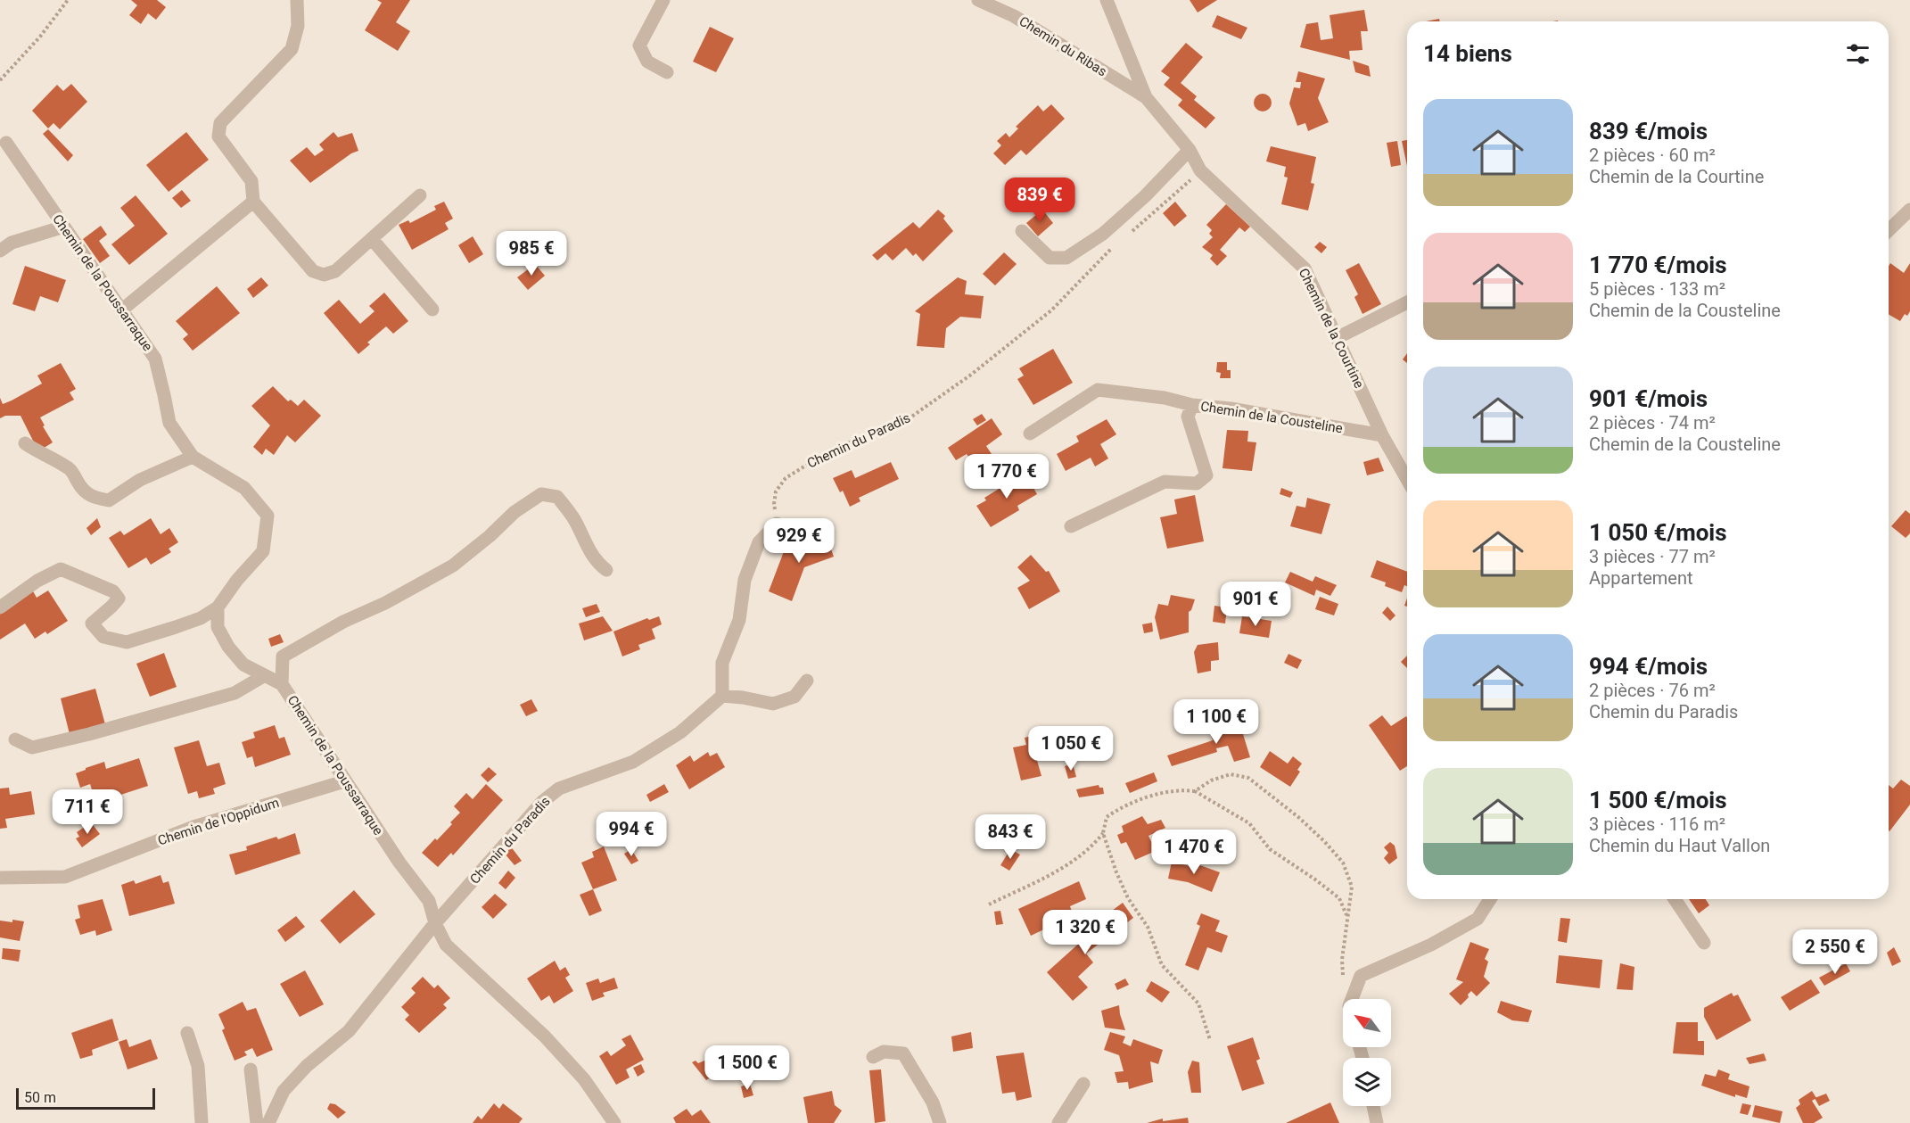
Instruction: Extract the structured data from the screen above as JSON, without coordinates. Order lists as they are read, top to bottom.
{
  "streets": {
    "street": [
      "Chemin du Ribas",
      "Chemin de la Poussarraque",
      "Chemin de la Courtine",
      "Chemin de la Cousteline",
      "Chemin du Paradis",
      "Chemin de l'Oppidum"
    ]
  },
  "crossings": [
    ["Chemin du Ribas", "Chemin de la Courtine"],
    ["Chemin de la Poussarraque", "Chemin du Paradis"],
    ["Chemin de la Poussarraque", "Chemin de l'Oppidum"],
    ["Chemin de la Courtine", "Chemin de la Cousteline"]
  ],
  "scale_bar": "50 m",
  "north": "top left",
  "page": {
    "heading": "14 biens",
    "list": [
      {
        "name": "839 €/mois",
        "note": "2 pièces · 60 m² · Chemin de la Courtine"
      },
      {
        "name": "1 770 €/mois",
        "note": "5 pièces · 133 m² · Chemin de la Cousteline"
      },
      {
        "name": "901 €/mois",
        "note": "2 pièces · 74 m² · Chemin de la Cousteline"
      },
      {
        "name": "1 050 €/mois",
        "note": "3 pièces · 77 m² · Appartement"
      },
      {
        "name": "994 €/mois",
        "note": "2 pièces · 76 m² · Chemin du Paradis"
      },
      {
        "name": "1 500 €/mois",
        "note": "3 pièces · 116 m² · Chemin du Haut Vallon"
      }
    ],
    "price": [
      "839 €",
      "985 €",
      "1 770 €",
      "929 €",
      "901 €",
      "1 100 €",
      "1 050 €",
      "711 €",
      "994 €",
      "843 €",
      "1 470 €",
      "1 320 €",
      "2 550 €",
      "1 500 €"
    ],
    "scale": "50 m"
  }
}
